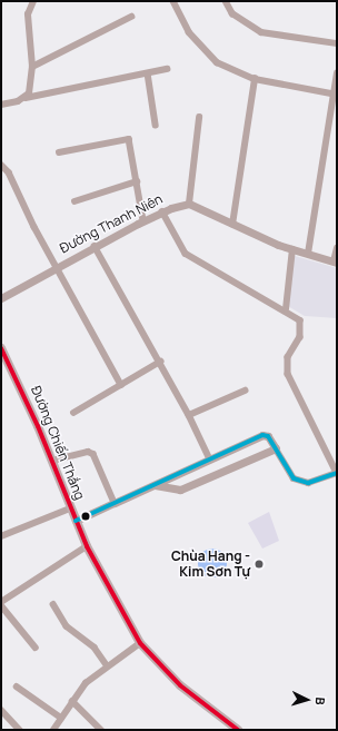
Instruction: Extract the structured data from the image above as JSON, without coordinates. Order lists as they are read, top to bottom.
{
  "streets": {
    "main road": ["Đường Chiến Thắng"],
    "street": ["Đường Thanh Niên"]
  },
  "places": ["Chùa Hang - Kim Sơn Tự"],
  "north": "right"
}
